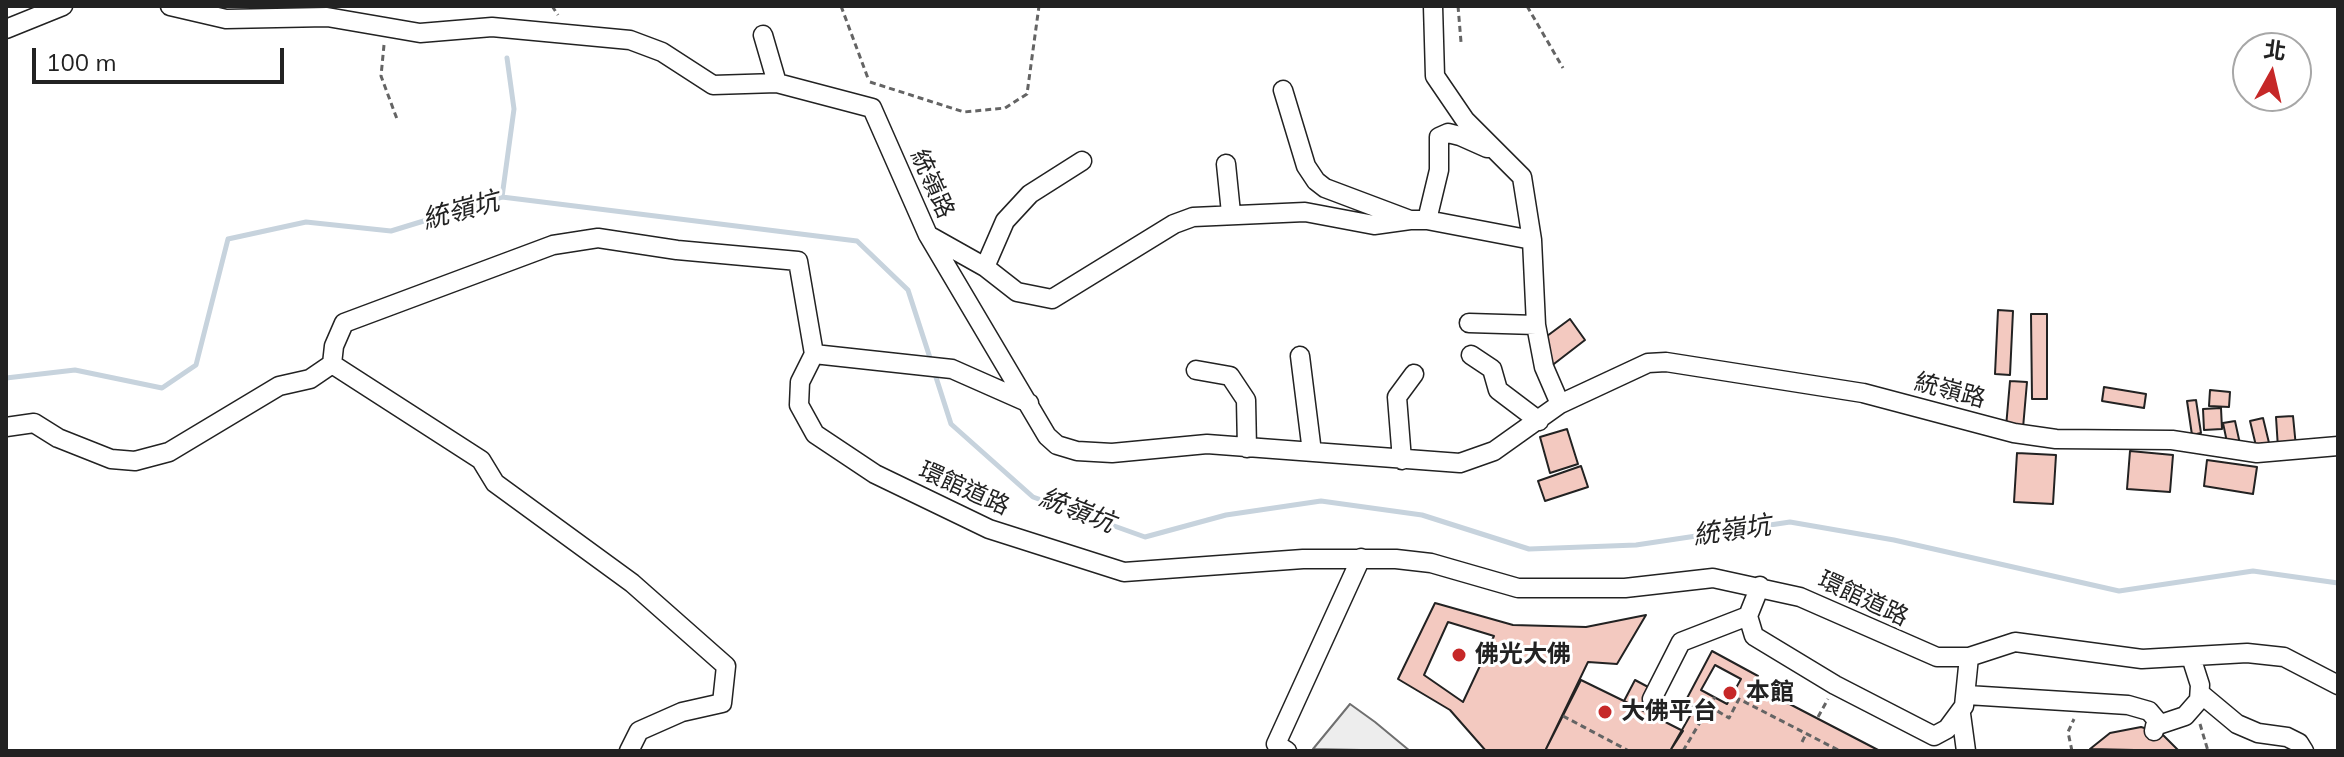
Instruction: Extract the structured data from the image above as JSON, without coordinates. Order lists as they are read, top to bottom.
{
  "streets": {
    "street": ["統嶺路", "環館道路"]
  },
  "water": ["統嶺坑"],
  "places": ["佛光大佛", "本館", "大佛平台"],
  "scale_bar": "100 m",
  "north": "top"
}
